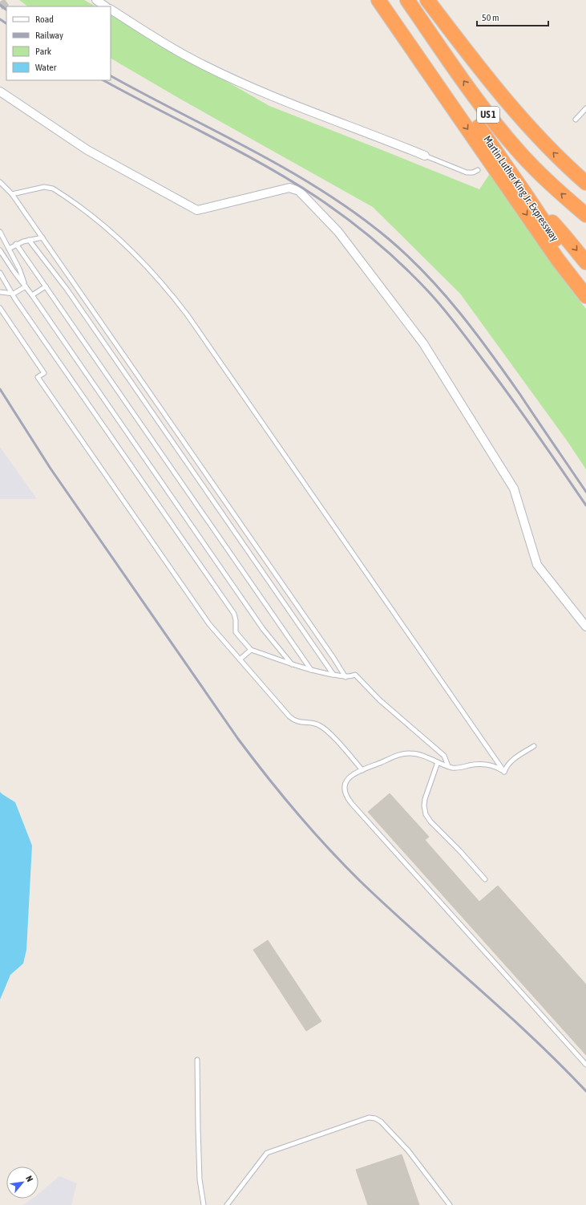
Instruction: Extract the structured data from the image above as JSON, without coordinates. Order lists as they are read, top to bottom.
{
  "streets": {
    "highway": ["US 1", "Martin Luther King Jr. Expressway"]
  },
  "legend": [
    "Road",
    "Railway",
    "Park",
    "Water"
  ],
  "scale_bar": "50 m",
  "north": "top right"
}
